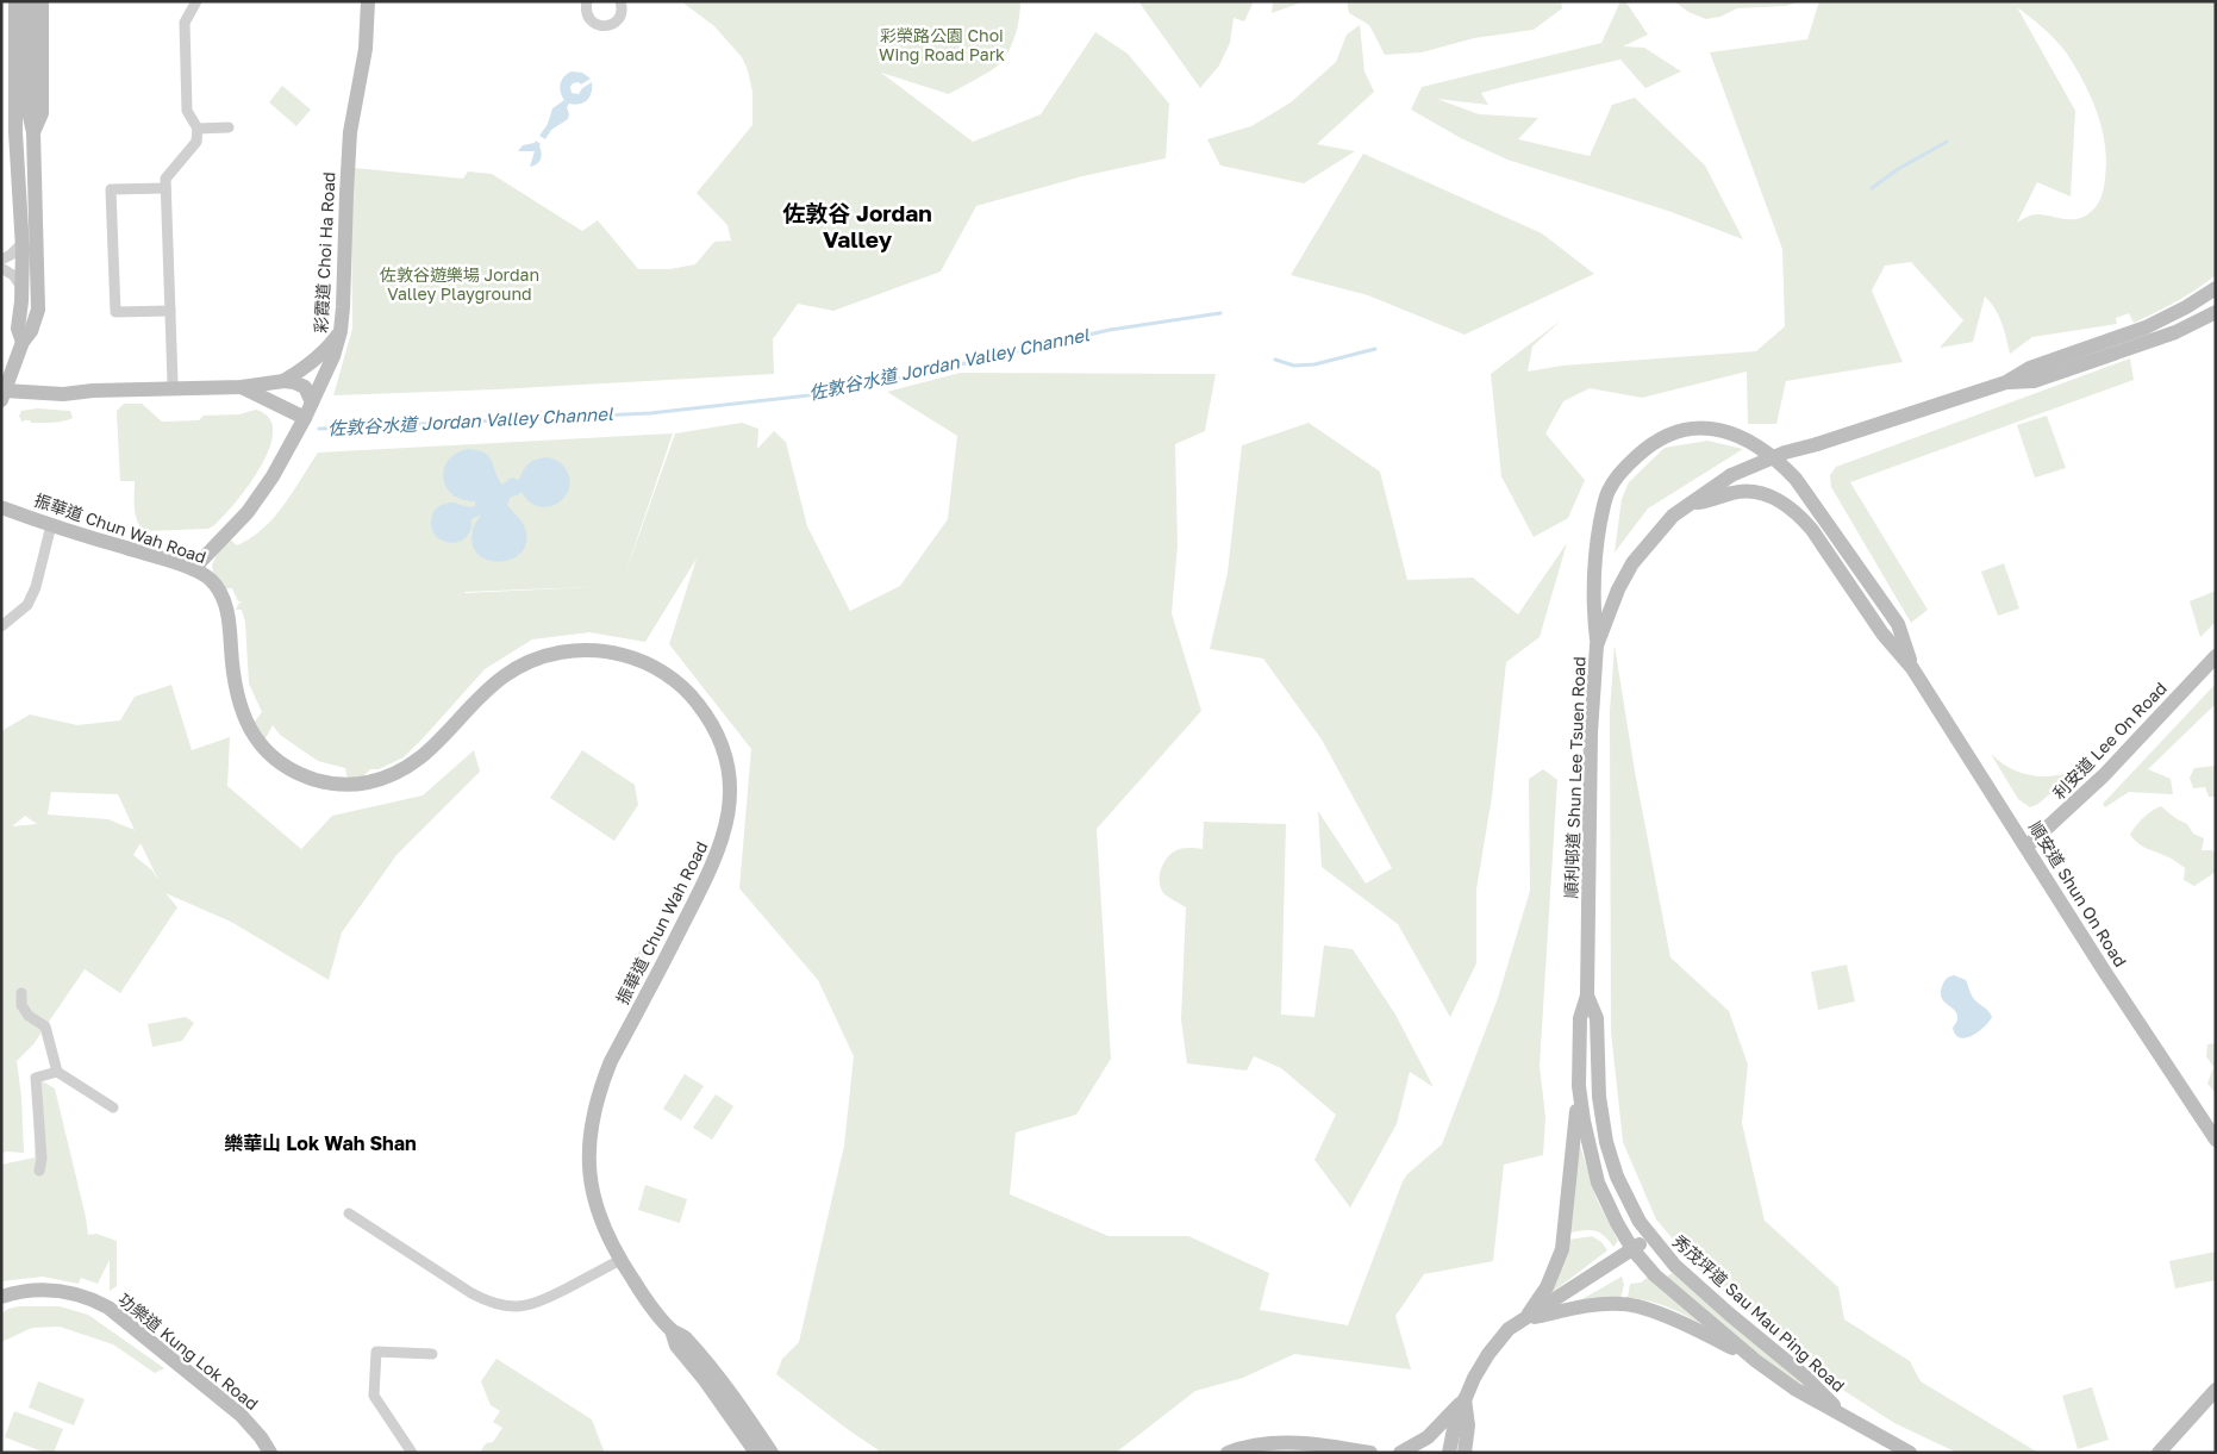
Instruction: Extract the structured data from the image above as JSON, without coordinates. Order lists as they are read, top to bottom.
{
  "streets": {
    "main road": [
      "彩霞道 Choi Ha Road",
      "振華道 Chun Wah Road",
      "利安道 Lee On Road",
      "順利邨道 Shun Lee Tsuen Road",
      "順安道 Shun On Road",
      "秀茂坪道 Sau Mau Ping Road",
      "功樂道 Kung Lok Road"
    ]
  },
  "crossings": [
    ["彩霞道 Choi Ha Road", "振華道 Chun Wah Road"],
    ["利安道 Lee On Road", "順安道 Shun On Road"],
    ["順利邨道 Shun Lee Tsuen Road", "順安道 Shun On Road"],
    ["順利邨道 Shun Lee Tsuen Road", "秀茂坪道 Sau Mau Ping Road"]
  ],
  "districts": ["佐敦谷 Jordan Valley", "樂華山 Lok Wah Shan"],
  "water": ["佐敦谷水道 Jordan Valley Channel"],
  "parks": ["彩榮路公園 Choi Wing Road Park", "佐敦谷遊樂場 Jordan Valley Playground"]
}
